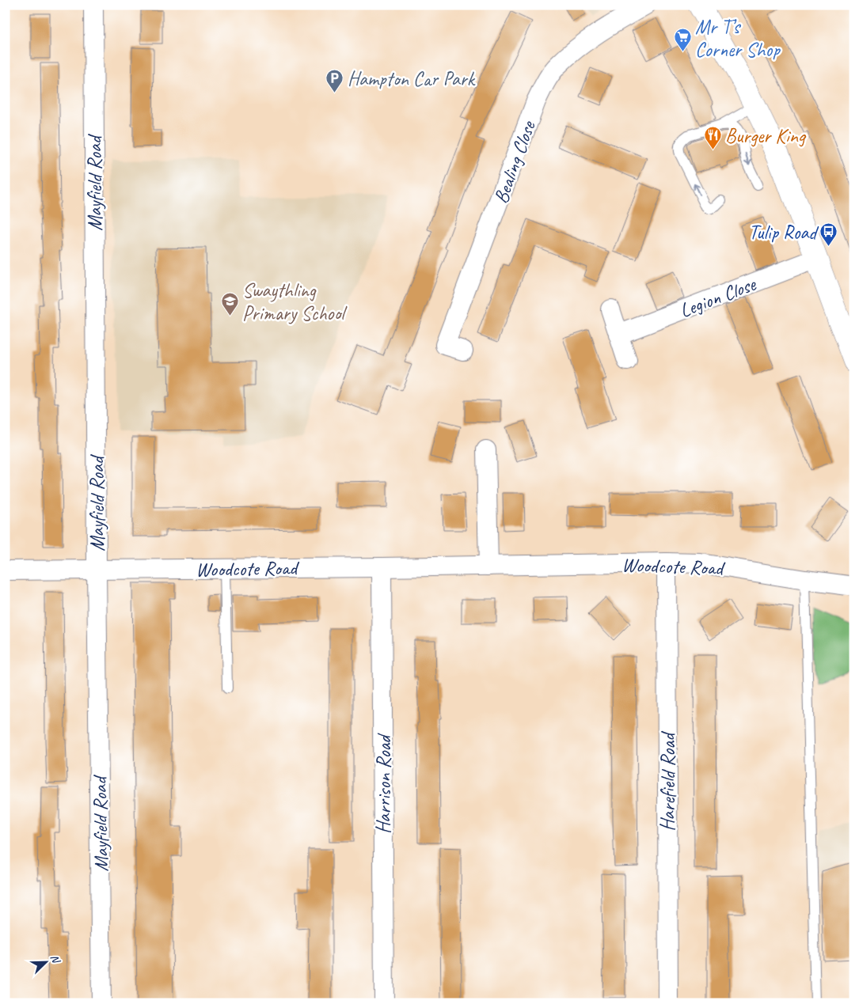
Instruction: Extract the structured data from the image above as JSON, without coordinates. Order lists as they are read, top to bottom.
{
  "streets": {
    "street": [
      "Bealing Close",
      "Mayfield Road",
      "Legion Close",
      "Woodcote Road",
      "Harefield Road",
      "Harrison Road"
    ]
  },
  "crossings": [
    ["Mayfield Road", "Woodcote Road"],
    ["Woodcote Road", "Harefield Road"],
    ["Woodcote Road", "Harrison Road"]
  ],
  "places": {
    "supermarket": ["Mr T’s Corner Shop"],
    "parking": ["Hampton Car Park"],
    "restaurant": ["Burger King"],
    "bus stop": ["Tulip Road"],
    "school or university": ["Swaythling Primary School"]
  },
  "north": "top right"
}
